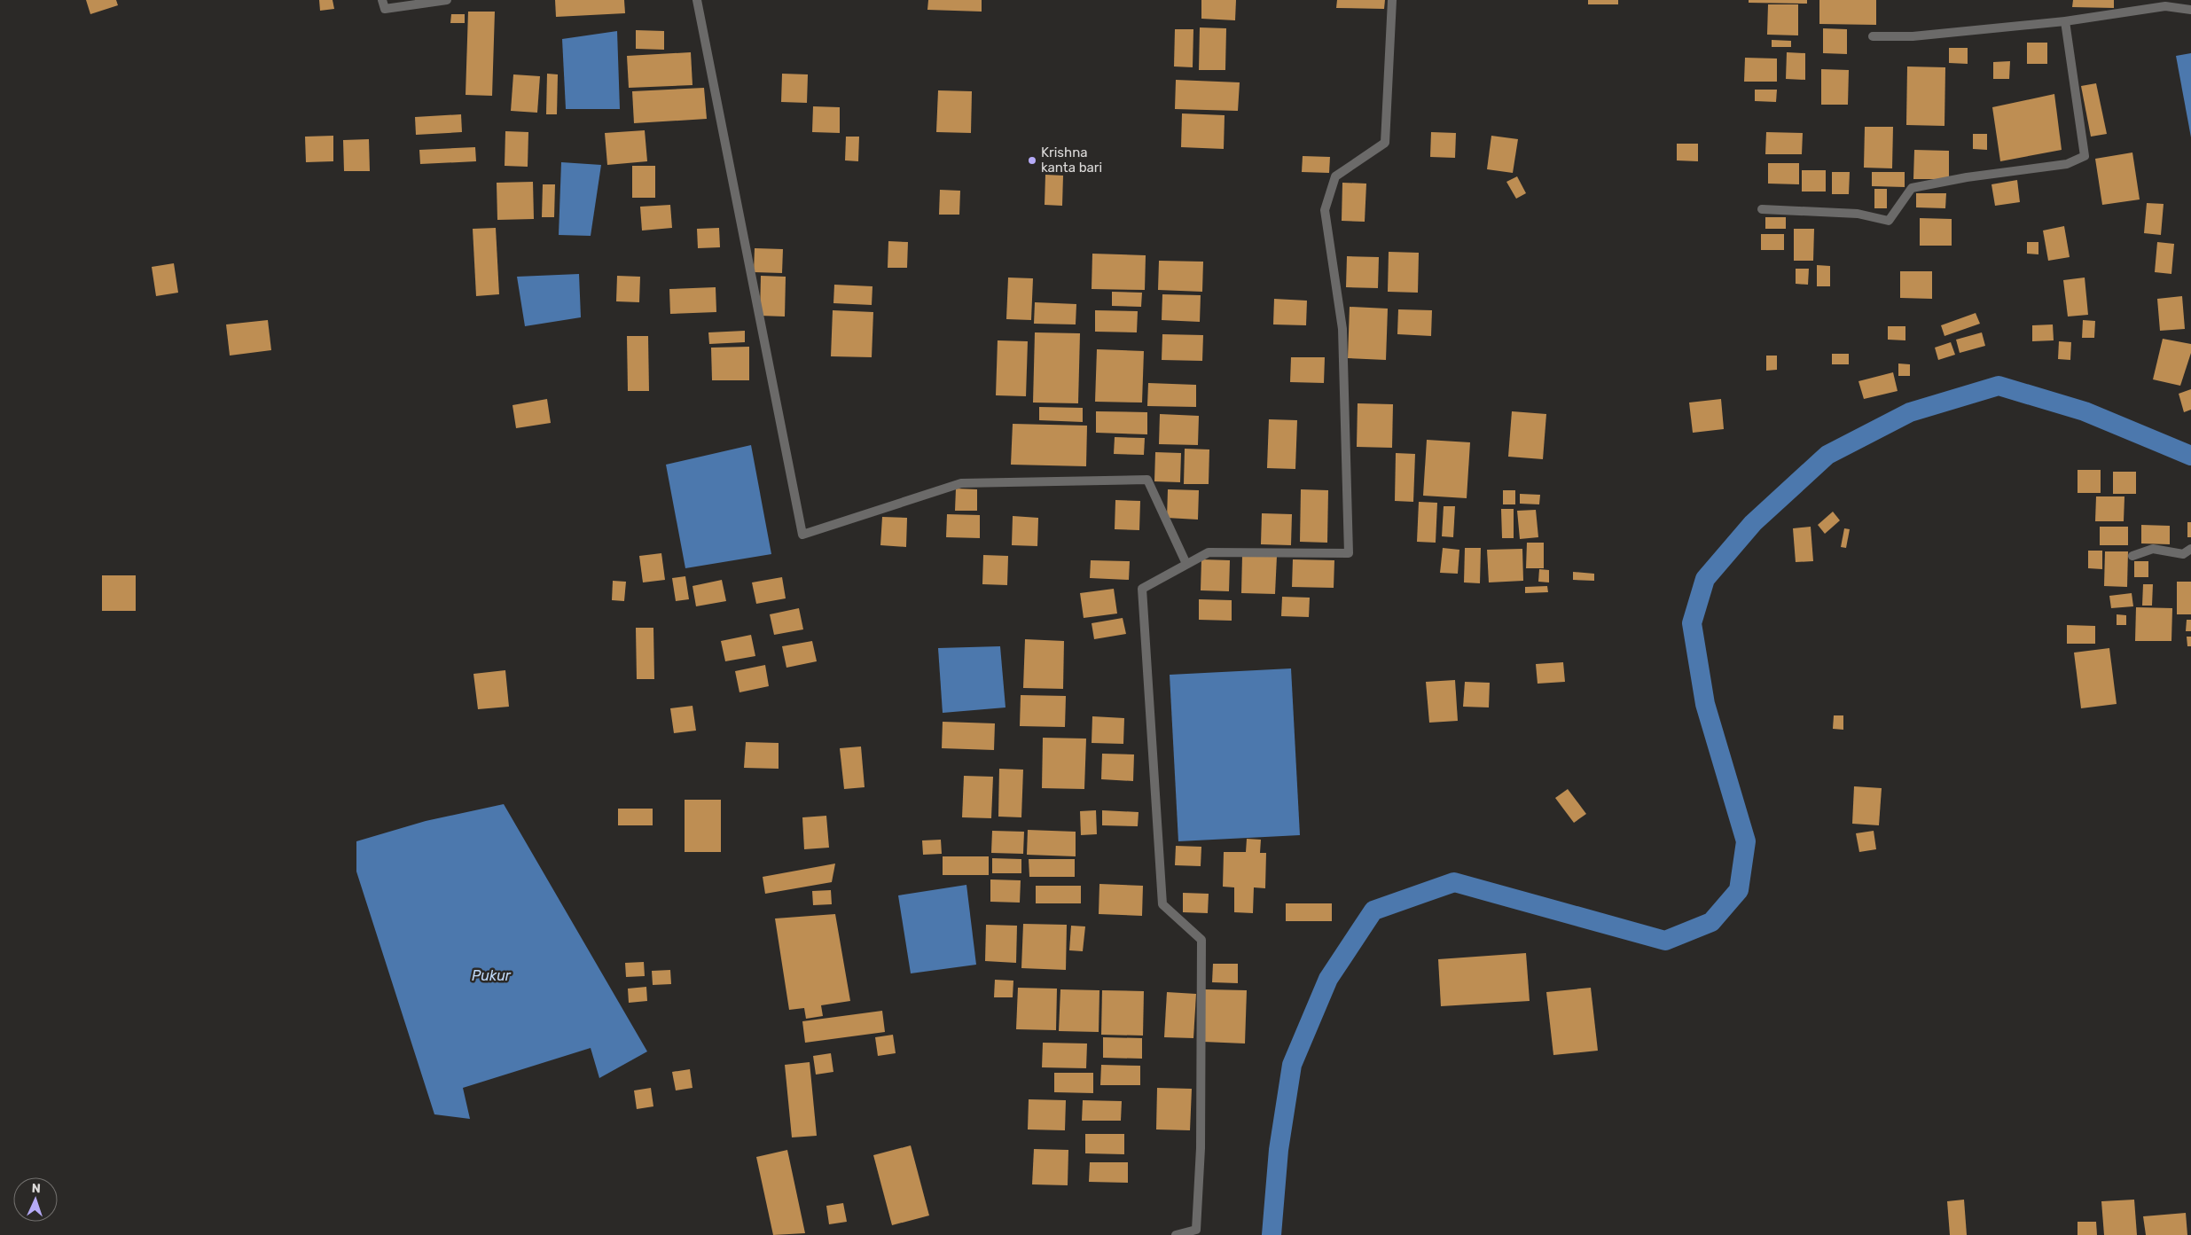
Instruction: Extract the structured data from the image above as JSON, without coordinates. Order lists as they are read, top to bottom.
{
  "water": ["Pukur"],
  "places": ["Krishna kanta bari"],
  "north": "top"
}
